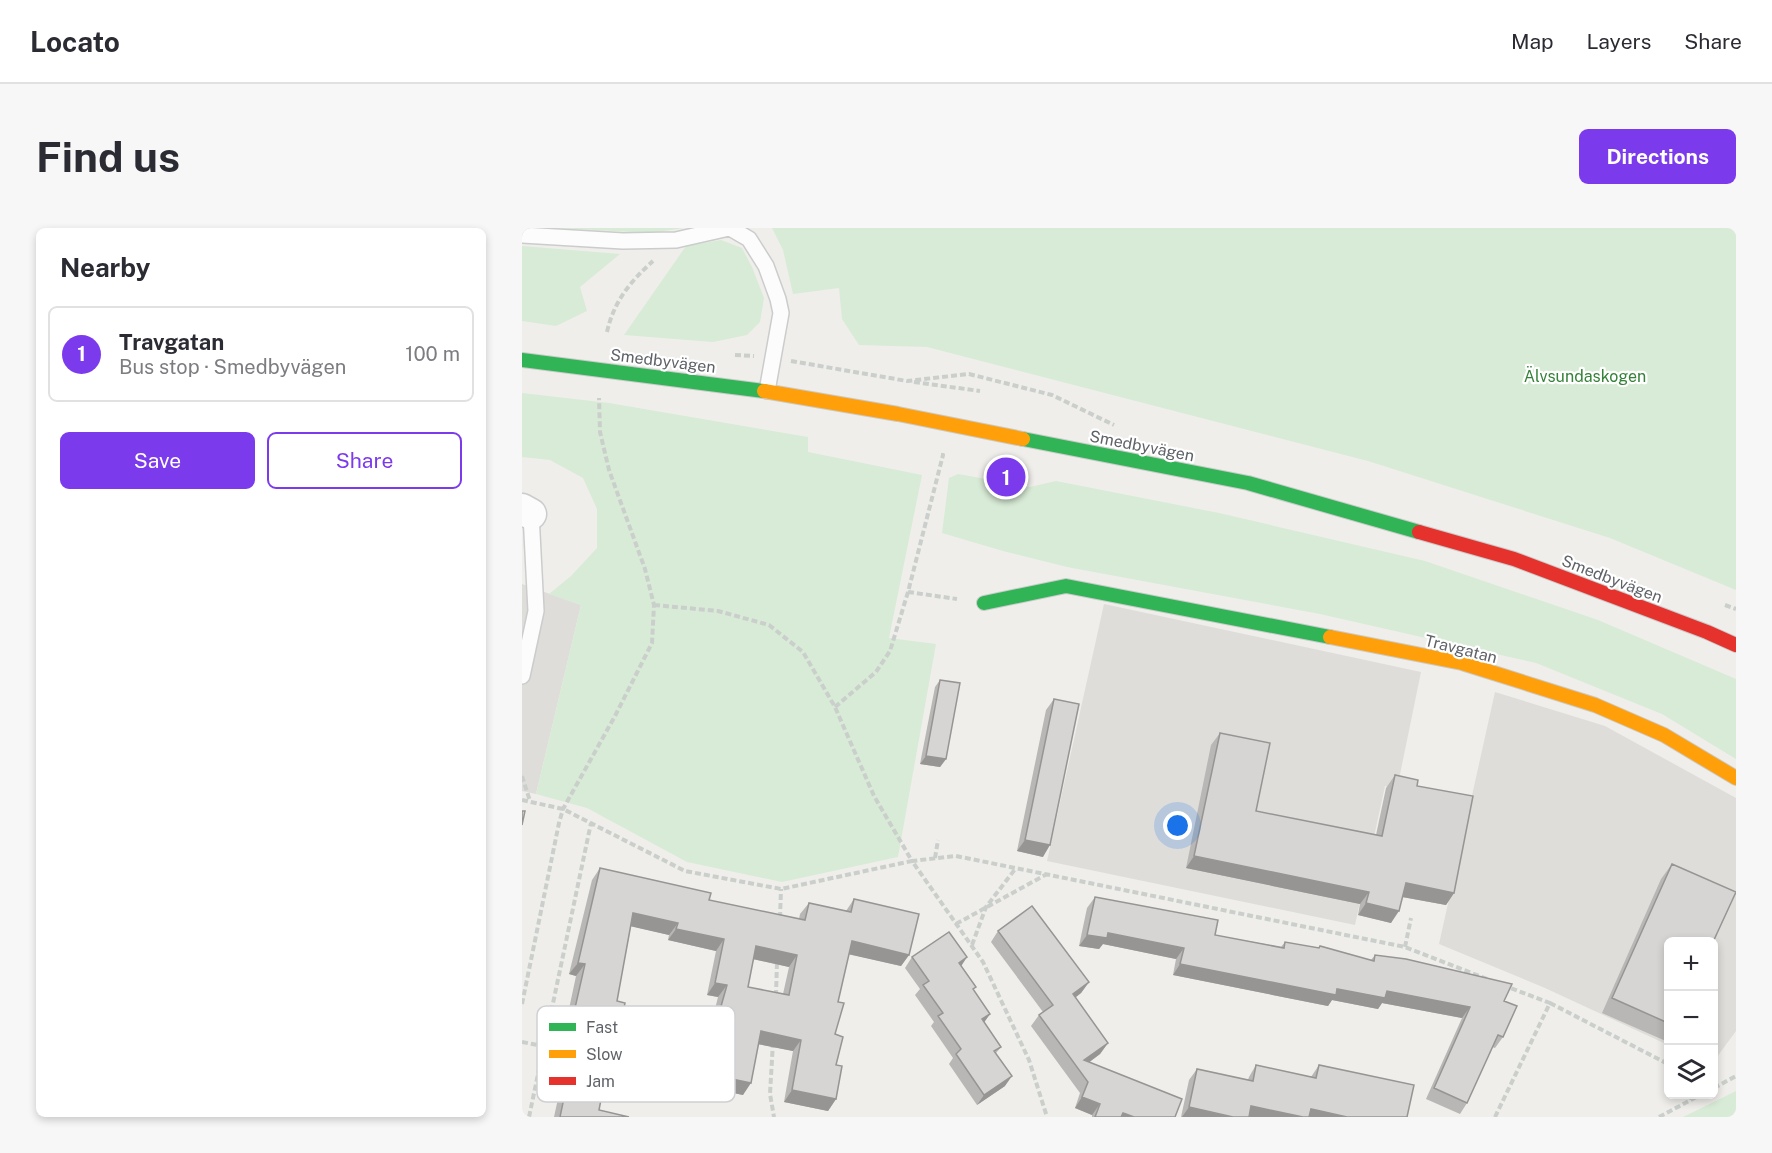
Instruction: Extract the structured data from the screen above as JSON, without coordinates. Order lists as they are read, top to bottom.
{
  "streets": {
    "street": ["Smedbyvägen", "Travgatan"]
  },
  "parks": ["Älvsundaskogen"],
  "legend": ["Fast", "Slow", "Jam"],
  "page": {
    "header": "Locato",
    "nav": ["Map", "Layers", "Share"],
    "buttons": [
      "Directions",
      ["Save", "Share"]
    ],
    "title": "Find us",
    "heading": "Nearby",
    "list": [
      {
        "mark": "1",
        "name": "Travgatan",
        "note": "Bus stop · Smedbyvägen",
        "value": "100 m"
      }
    ],
    "pins": "1",
    "map_buttons": ["+", "−"]
  }
}
